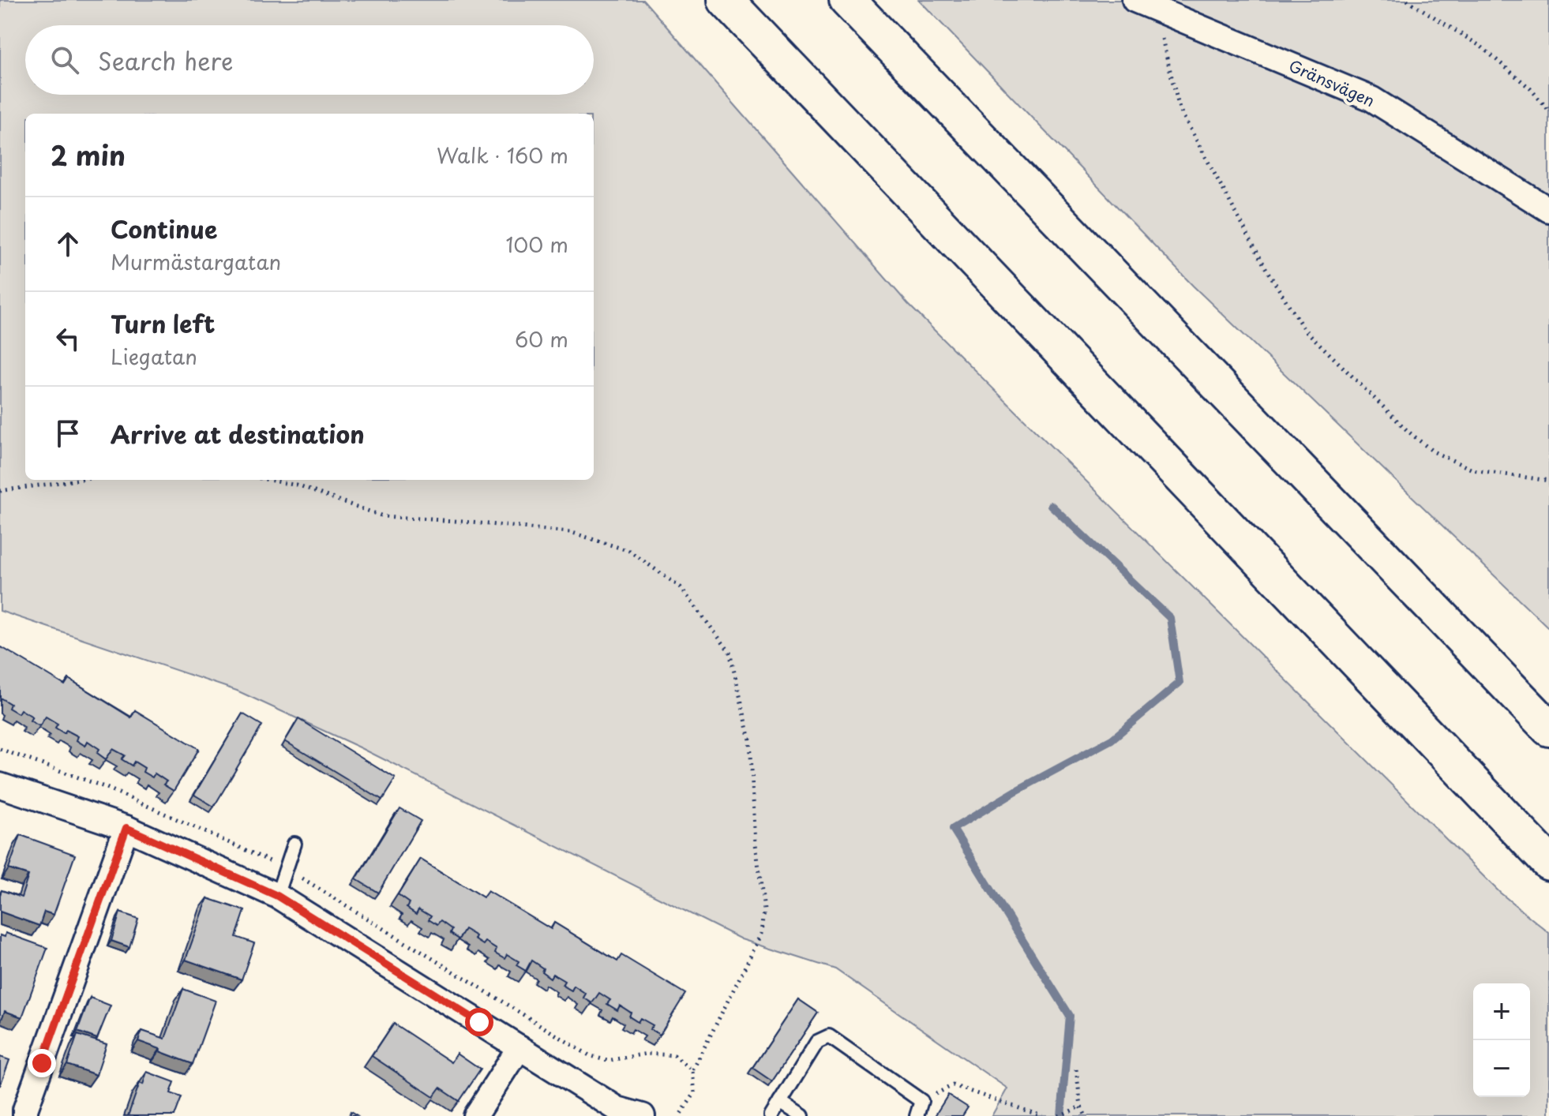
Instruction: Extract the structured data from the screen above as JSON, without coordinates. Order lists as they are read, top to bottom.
{
  "streets": {
    "street": ["Gränsvägen"]
  },
  "page": {
    "search": "Search here",
    "heading": ["2 min", "Walk · 160 m"],
    "list": [
      ["Continue", "Murmästargatan", "100 m"],
      ["Turn left", "Liegatan", "60 m"],
      "Arrive at destination"
    ],
    "map_buttons": ["+", "−"]
  }
}
